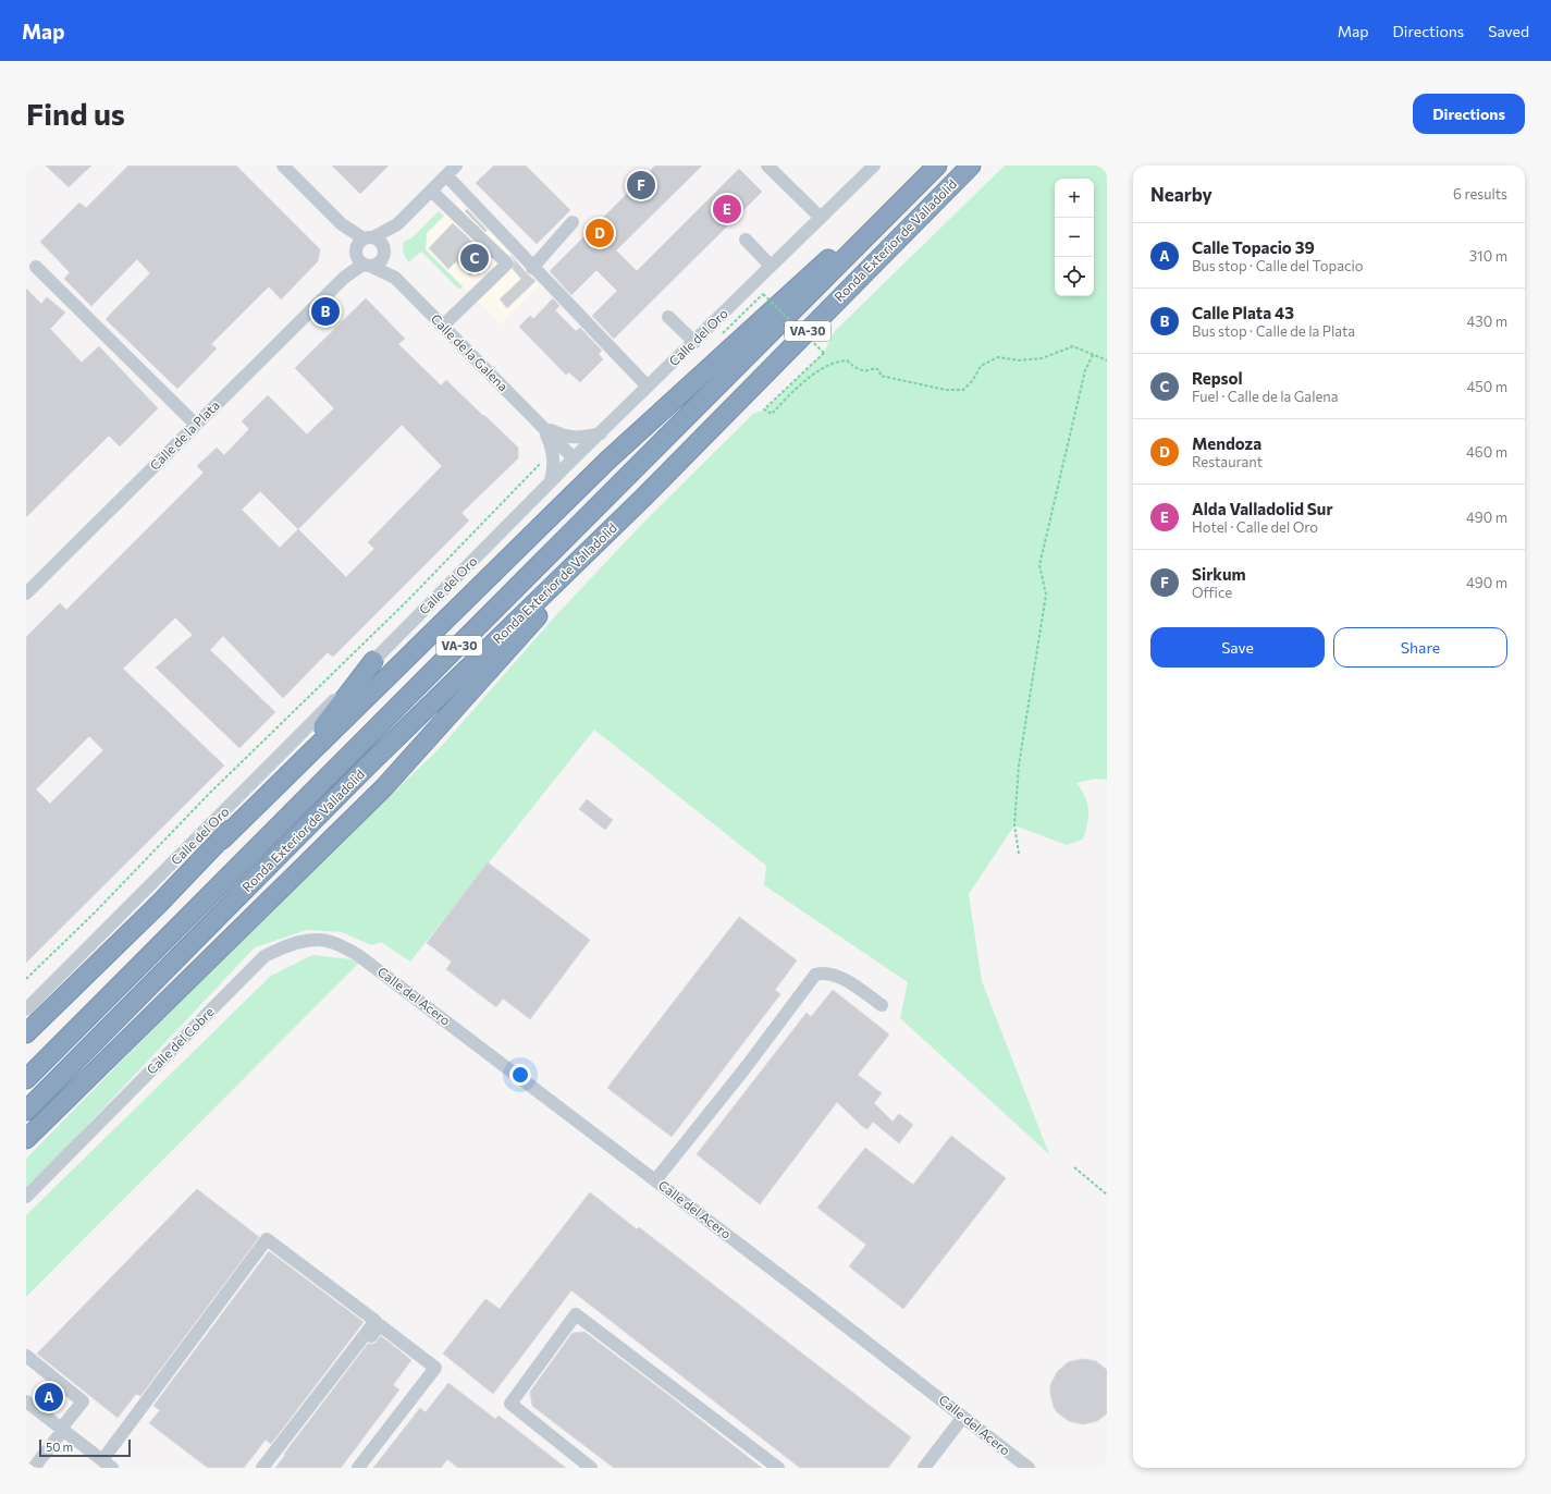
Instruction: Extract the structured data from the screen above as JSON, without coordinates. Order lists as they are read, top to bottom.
{
  "streets": {
    "highway": ["Ronda Exterior de Valladolid", "VA-30"],
    "street": [
      "Calle del Oro",
      "Calle de la Galena",
      "Calle de la Plata",
      "Calle del Acero",
      "Calle del Cobre"
    ]
  },
  "crossings": [
    ["Calle del Oro", "Calle de la Galena"],
    ["Calle de la Galena", "Calle de la Plata"],
    ["Calle del Acero", "Calle del Cobre"]
  ],
  "scale_bar": "50 m",
  "page": {
    "header": "Map",
    "nav": ["Map", "Directions", "Saved"],
    "buttons": [
      "Directions",
      ["Save", "Share"]
    ],
    "title": "Find us",
    "heading": ["Nearby", "6 results"],
    "pins": [
      "F",
      "E",
      "D",
      "C",
      "B",
      "A"
    ],
    "map_buttons": ["+", "−"],
    "list": [
      {
        "mark": "A",
        "name": "Calle Topacio 39",
        "note": "Bus stop · Calle del Topacio",
        "value": "310 m"
      },
      {
        "mark": "B",
        "name": "Calle Plata 43",
        "note": "Bus stop · Calle de la Plata",
        "value": "430 m"
      },
      {
        "mark": "C",
        "name": "Repsol",
        "note": "Fuel · Calle de la Galena",
        "value": "450 m"
      },
      {
        "mark": "D",
        "name": "Mendoza",
        "note": "Restaurant",
        "value": "460 m"
      },
      {
        "mark": "E",
        "name": "Alda Valladolid Sur",
        "note": "Hotel · Calle del Oro",
        "value": "490 m"
      },
      {
        "mark": "F",
        "name": "Sirkum",
        "note": "Office",
        "value": "490 m"
      }
    ],
    "scale": "50 m"
  }
}
